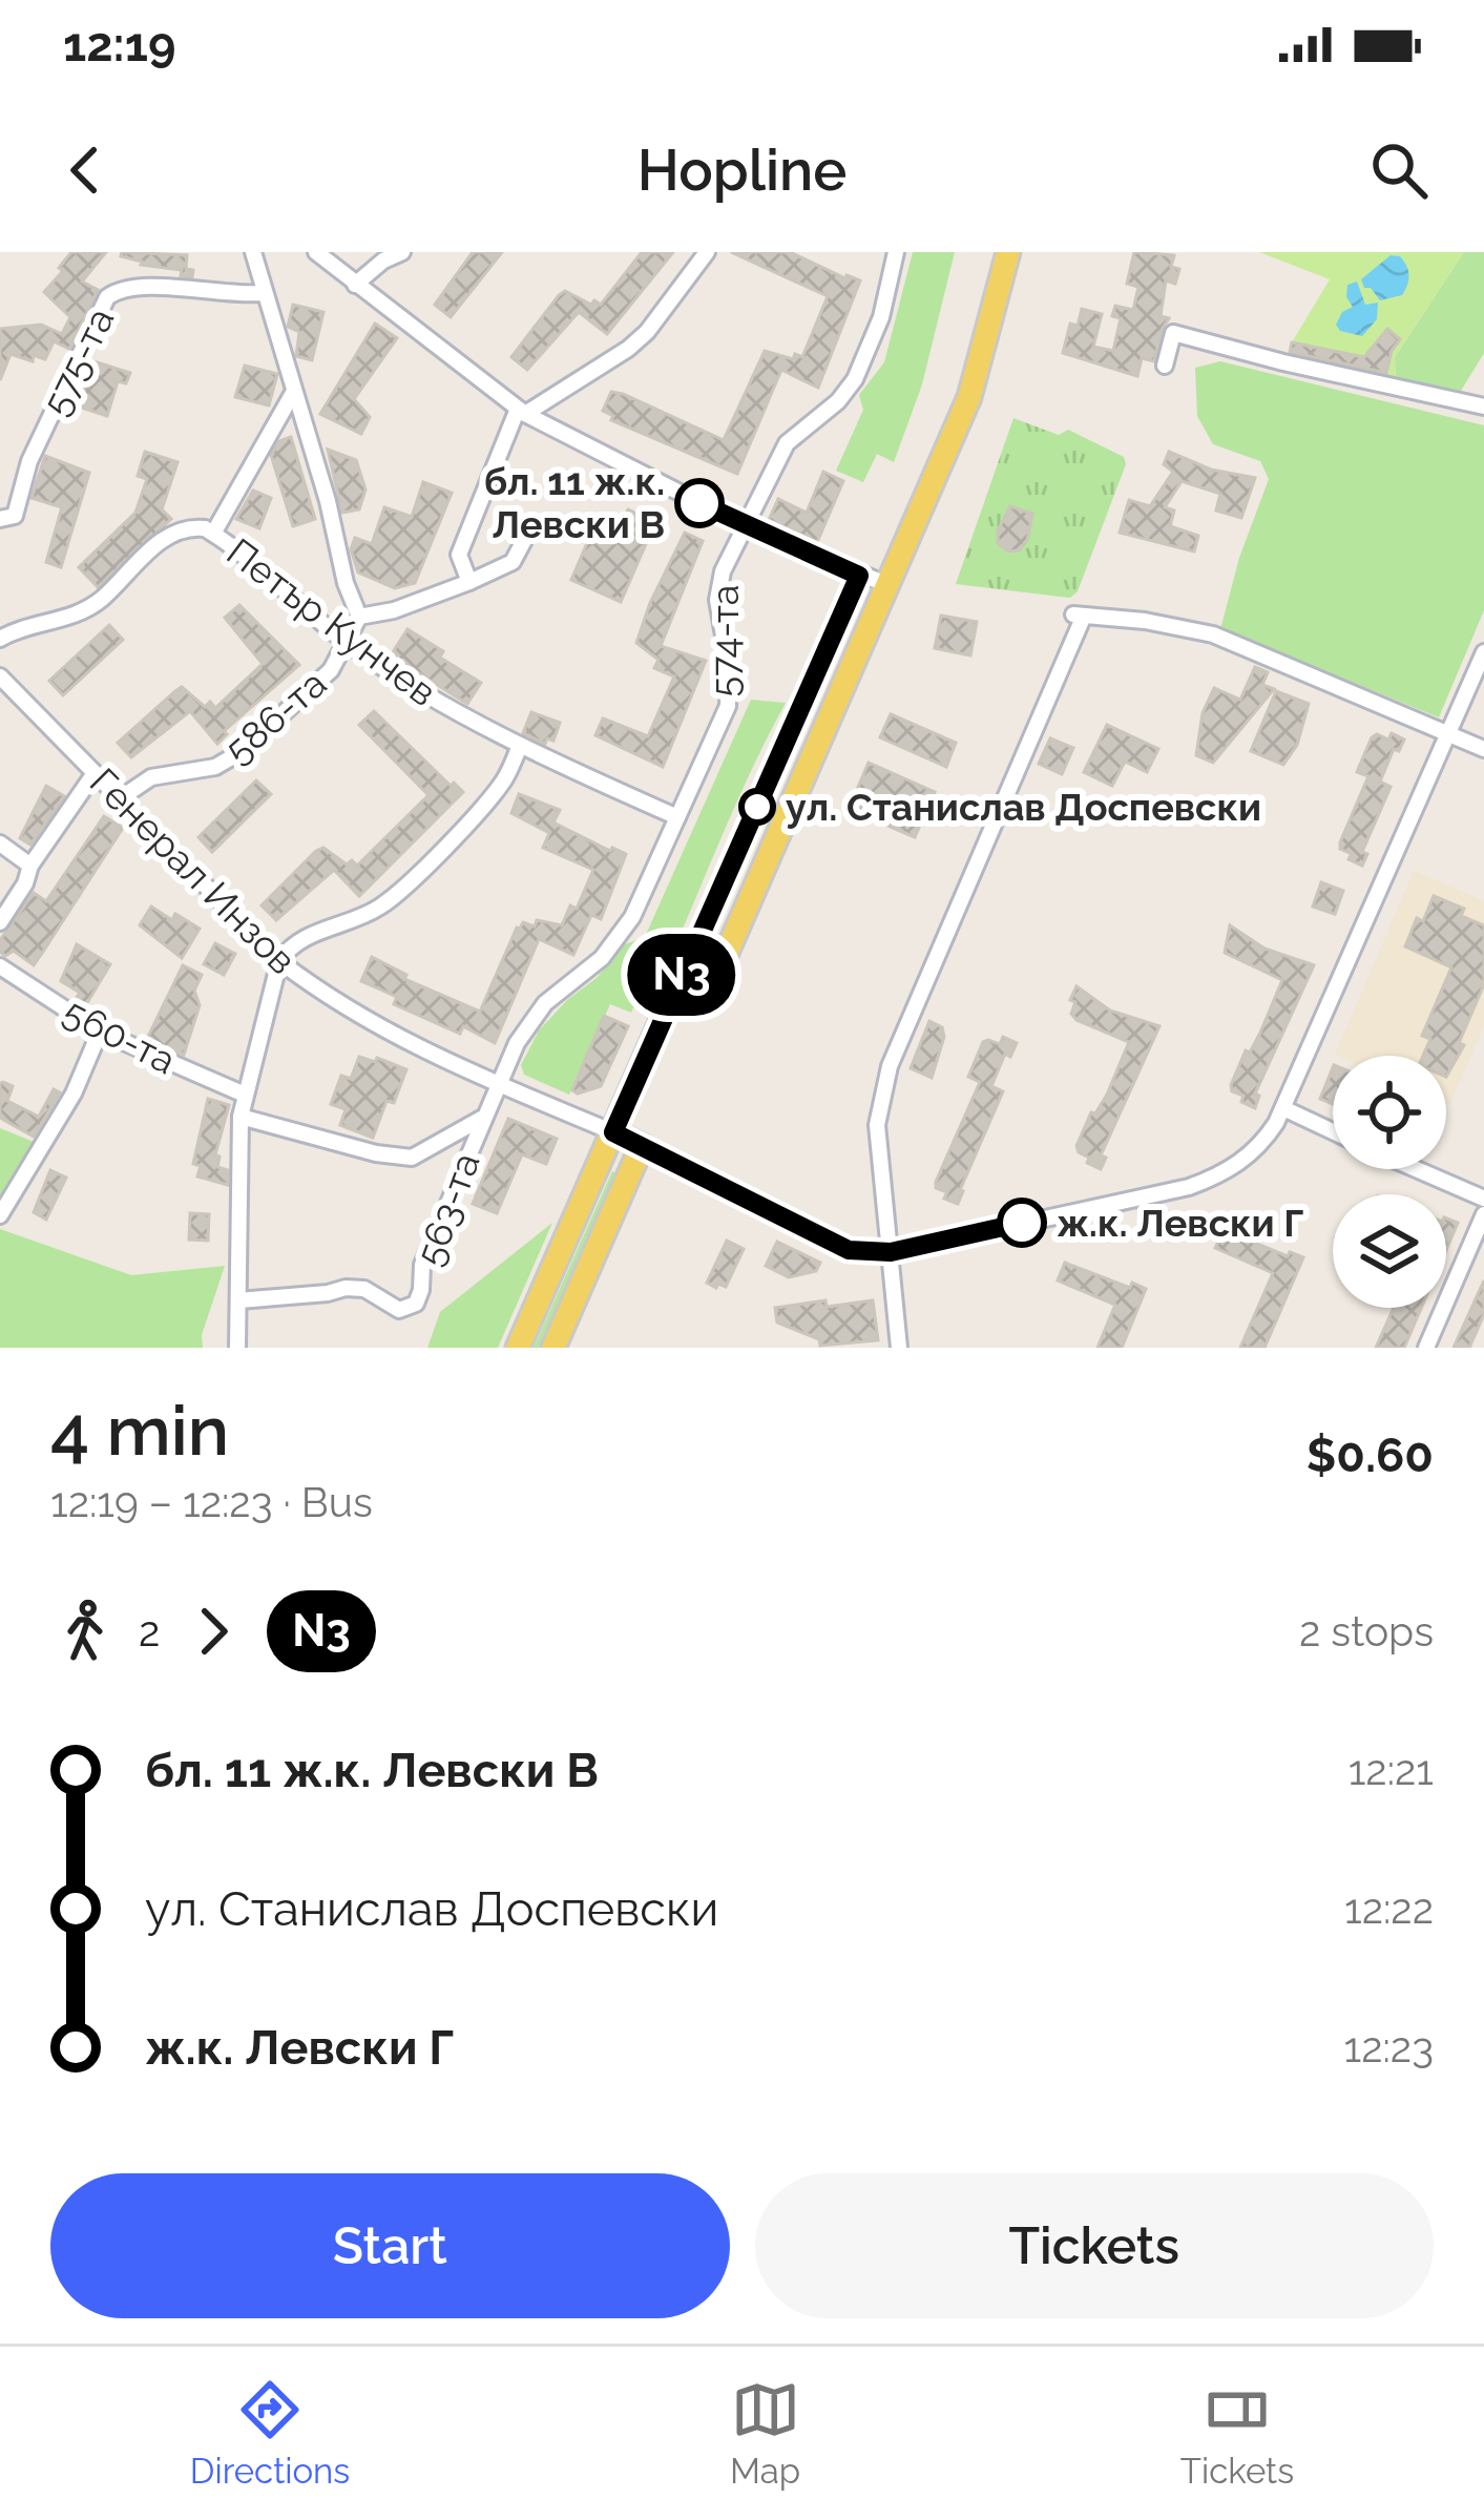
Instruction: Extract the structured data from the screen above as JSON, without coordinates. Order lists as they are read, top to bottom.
{
  "streets": {
    "street": [
      "575-та",
      "Петър Кунчев",
      "574-та",
      "586-та",
      "Генерал Инзов",
      "560-та",
      "563-та"
    ]
  },
  "crossings": [
    ["Петър Кунчев", "574-та"],
    ["Петър Кунчев", "586-та"],
    ["574-та", "Генерал Инзов"],
    ["574-та", "563-та"],
    ["586-та", "Генерал Инзов"],
    ["Генерал Инзов", "563-та"]
  ],
  "places": ["бл. 11 ж.к. Левски В", "ул. Станислав Доспевски", "ж.к. Левски Г"],
  "lines": ["bus line N3"],
  "page": {
    "status": "12:19",
    "header": "Hopline",
    "on_map": "N3",
    "heading": ["4 min", "12:19 – 12:23 · Bus", "$0.60"],
    "legs": ["2", "N3", "2 stops"],
    "list": [
      {
        "name": "бл. 11 ж.к. Левски В",
        "value": "12:21"
      },
      {
        "name": "ул. Станислав Доспевски",
        "value": "12:22"
      },
      {
        "name": "ж.к. Левски Г",
        "value": "12:23"
      }
    ],
    "buttons": ["Start", "Tickets"],
    "tabs": ["Directions", "Map", "Tickets"]
  }
}
